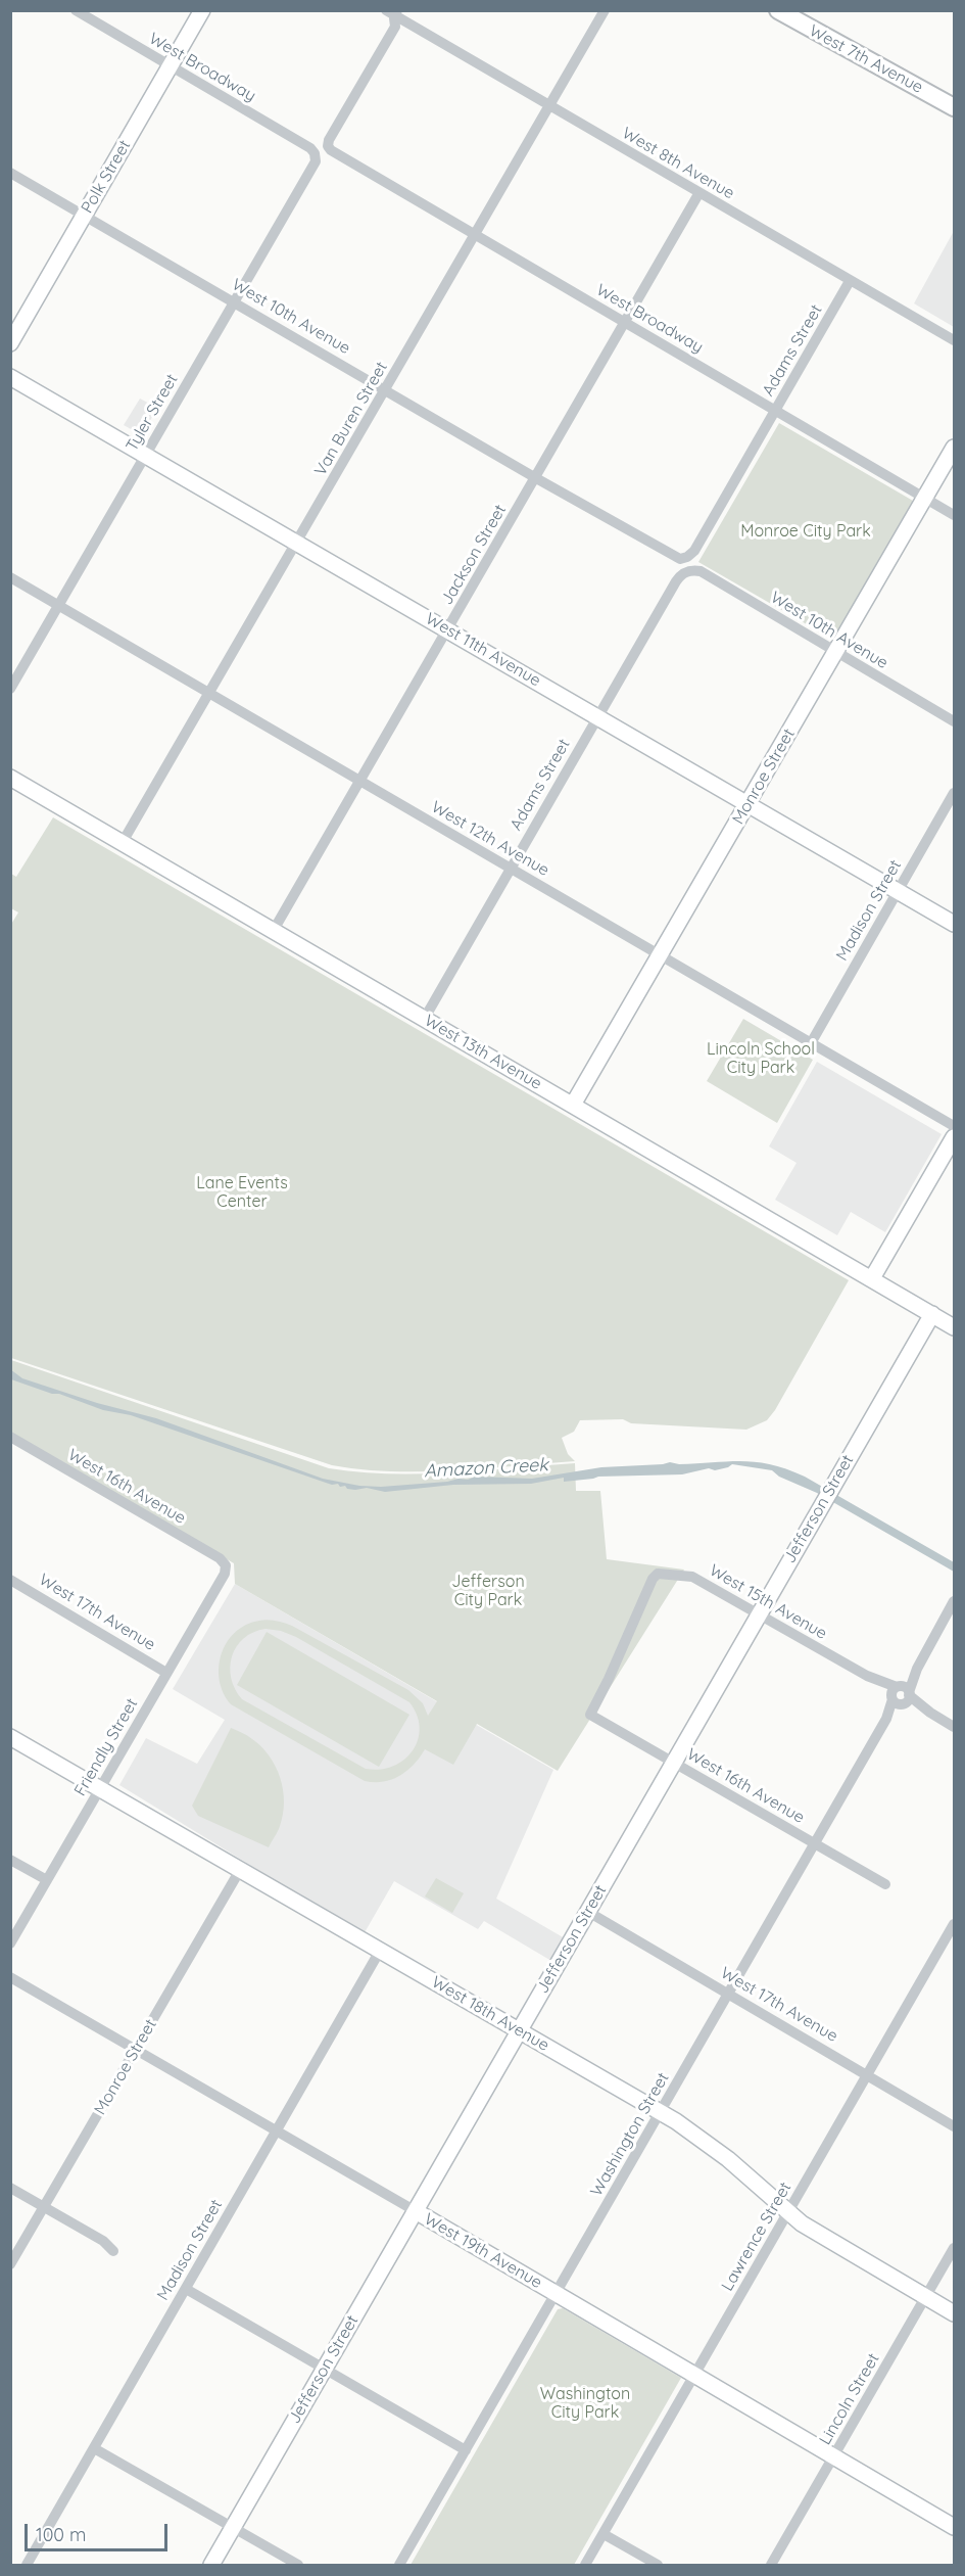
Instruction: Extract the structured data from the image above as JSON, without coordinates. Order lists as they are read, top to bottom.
{
  "streets": {
    "main road": [
      "West 7th Avenue",
      "Polk Street",
      "West 11th Avenue",
      "Monroe Street",
      "West 13th Avenue",
      "Jefferson Street",
      "West 18th Avenue",
      "West 19th Avenue"
    ],
    "street": [
      "West Broadway",
      "West 8th Avenue",
      "West 10th Avenue",
      "Adams Street",
      "Tyler Street",
      "Van Buren Street",
      "Jackson Street",
      "West 12th Avenue",
      "Madison Street",
      "West 16th Avenue",
      "West 15th Avenue",
      "West 17th Avenue",
      "Friendly Street",
      "Washington Street",
      "Lawrence Street",
      "Lincoln Street"
    ]
  },
  "crossings": [
    ["West Broadway", "West 8th Avenue"],
    ["West Broadway", "Polk Street"],
    ["West Broadway", "Adams Street"],
    ["West Broadway", "Tyler Street"],
    ["West Broadway", "Van Buren Street"],
    ["West Broadway", "Jackson Street"],
    ["West Broadway", "Monroe Street"],
    ["West 8th Avenue", "Adams Street"],
    ["West 8th Avenue", "Van Buren Street"],
    ["West 8th Avenue", "Jackson Street"],
    ["Polk Street", "West 10th Avenue"],
    ["West 10th Avenue", "Adams Street"],
    ["West 10th Avenue", "Tyler Street"],
    ["West 10th Avenue", "Van Buren Street"],
    ["West 10th Avenue", "Jackson Street"],
    ["West 10th Avenue", "Monroe Street"],
    ["Adams Street", "West 11th Avenue"],
    ["Adams Street", "West 12th Avenue"],
    ["Adams Street", "West 13th Avenue"],
    ["Tyler Street", "West 11th Avenue"],
    ["Tyler Street", "West 12th Avenue"],
    ["Van Buren Street", "West 11th Avenue"],
    ["Van Buren Street", "West 12th Avenue"],
    ["Van Buren Street", "West 13th Avenue"],
    ["Jackson Street", "West 11th Avenue"],
    ["Jackson Street", "West 12th Avenue"],
    ["Jackson Street", "West 13th Avenue"],
    ["West 11th Avenue", "Monroe Street"],
    ["West 11th Avenue", "Madison Street"],
    ["Monroe Street", "West 12th Avenue"],
    ["Monroe Street", "West 13th Avenue"],
    ["Monroe Street", "West 18th Avenue"],
    ["Monroe Street", "West 19th Avenue"],
    ["West 12th Avenue", "Madison Street"],
    ["Madison Street", "West 18th Avenue"],
    ["Madison Street", "West 19th Avenue"],
    ["West 13th Avenue", "Jefferson Street"],
    ["West 16th Avenue", "Jefferson Street"],
    ["West 16th Avenue", "West 15th Avenue"],
    ["West 16th Avenue", "Friendly Street"],
    ["West 16th Avenue", "Washington Street"],
    ["Jefferson Street", "West 15th Avenue"],
    ["Jefferson Street", "West 17th Avenue"],
    ["Jefferson Street", "West 18th Avenue"],
    ["Jefferson Street", "West 19th Avenue"],
    ["West 15th Avenue", "Washington Street"],
    ["West 17th Avenue", "Friendly Street"],
    ["West 17th Avenue", "Washington Street"],
    ["West 17th Avenue", "Lawrence Street"],
    ["Friendly Street", "West 18th Avenue"],
    ["West 18th Avenue", "Washington Street"],
    ["West 18th Avenue", "Lawrence Street"],
    ["West 18th Avenue", "Lincoln Street"],
    ["Washington Street", "West 19th Avenue"],
    ["Lawrence Street", "West 19th Avenue"],
    ["West 19th Avenue", "Lincoln Street"]
  ],
  "water": ["Amazon Creek"],
  "parks": [
    "Monroe City Park",
    "Lincoln School City Park",
    "Lane Events Center",
    "Jefferson City Park",
    "Washington City Park"
  ],
  "scale_bar": "100 m"
}
